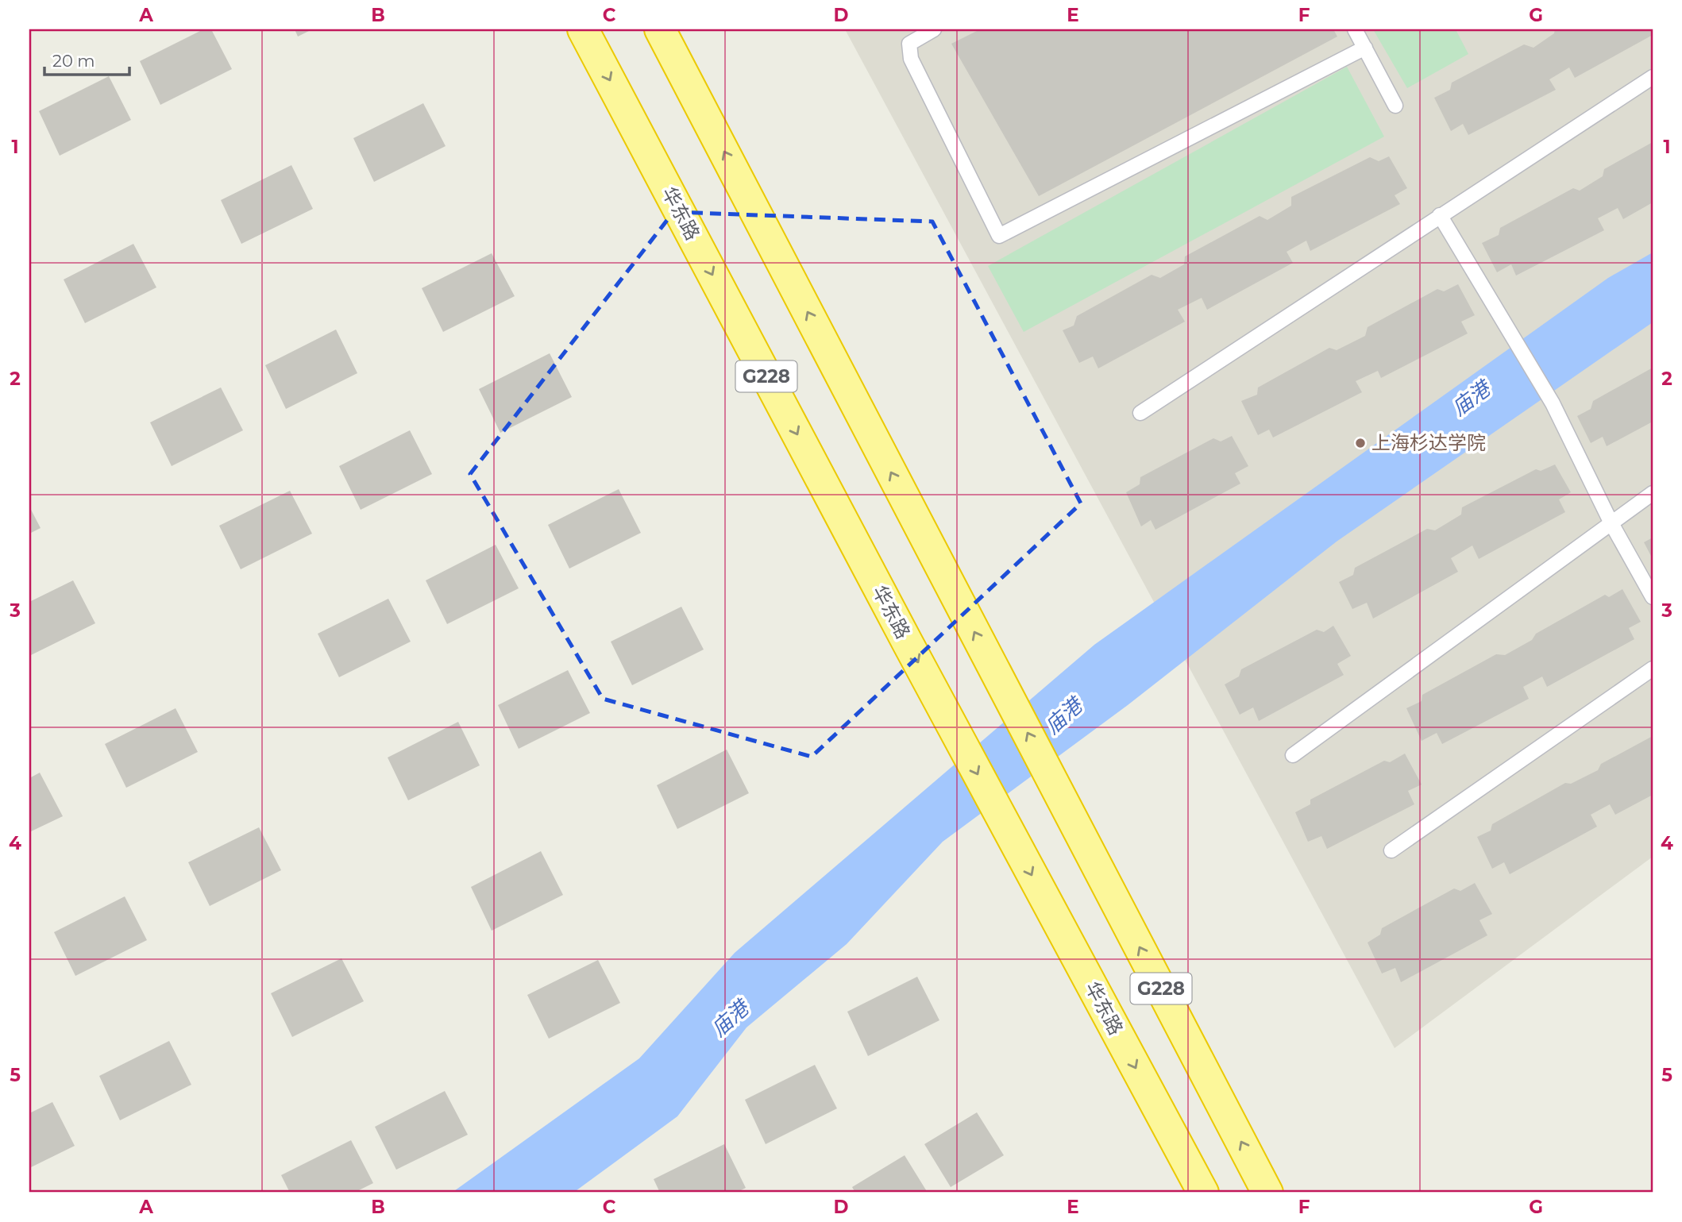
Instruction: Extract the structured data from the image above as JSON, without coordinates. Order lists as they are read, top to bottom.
{
  "streets": {
    "highway": ["华东路", "G228"]
  },
  "water": ["庙港"],
  "places": ["上海杉达学院"],
  "scale_bar": "20 m",
  "grid": {
    "columns": [
      "A",
      "B",
      "C",
      "D",
      "E",
      "F",
      "G"
    ],
    "rows": [
      "1",
      "2",
      "3",
      "4",
      "5"
    ]
  }
}
